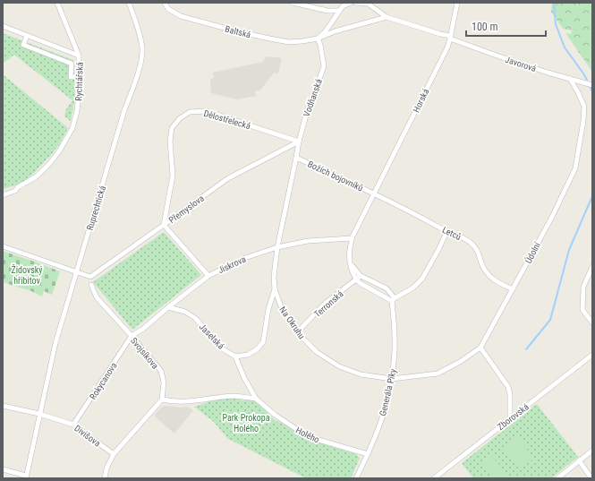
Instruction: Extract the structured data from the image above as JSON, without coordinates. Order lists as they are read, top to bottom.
{
  "streets": {
    "street": [
      "Baltská",
      "Javorová",
      "Rychtářská",
      "Vodňanská",
      "Horská",
      "Dělostřelecká",
      "Božích bojovníků",
      "Ruprechtická",
      "Přemyslova",
      "Letců",
      "Údolní",
      "Jiskrova",
      "Terronská",
      "Na Okruhu",
      "Jaselská",
      "Svojsíkova",
      "Rokycanova",
      "Generála Píky",
      "Zborovská",
      "Holého",
      "Divišova"
    ]
  },
  "crossings": [
    ["Baltská", "Vodňanská"],
    ["Javorová", "Horská"],
    ["Javorová", "Údolní"],
    ["Vodňanská", "Dělostřelecká"],
    ["Vodňanská", "Božích bojovníků"],
    ["Vodňanská", "Přemyslova"],
    ["Vodňanská", "Na Okruhu"],
    ["Horská", "Božích bojovníků"],
    ["Horská", "Letců"],
    ["Horská", "Jiskrova"],
    ["Horská", "Terronská"],
    ["Dělostřelecká", "Přemyslova"],
    ["Božích bojovníků", "Letců"],
    ["Božích bojovníků", "Na Okruhu"],
    ["Ruprechtická", "Přemyslova"],
    ["Ruprechtická", "Divišova"],
    ["Letců", "Údolní"],
    ["Údolní", "Na Okruhu"],
    ["Jiskrova", "Na Okruhu"],
    ["Jiskrova", "Jaselská"],
    ["Jiskrova", "Svojsíkova"],
    ["Jiskrova", "Rokycanova"],
    ["Terronská", "Na Okruhu"],
    ["Na Okruhu", "Generála Píky"],
    ["Jaselská", "Holého"],
    ["Svojsíkova", "Rokycanova"],
    ["Rokycanova", "Divišova"],
    ["Generála Píky", "Holého"]
  ],
  "parks": ["Židovský hřibitov", "Park Prokopa Holého"],
  "scale_bar": "100 m"
}
